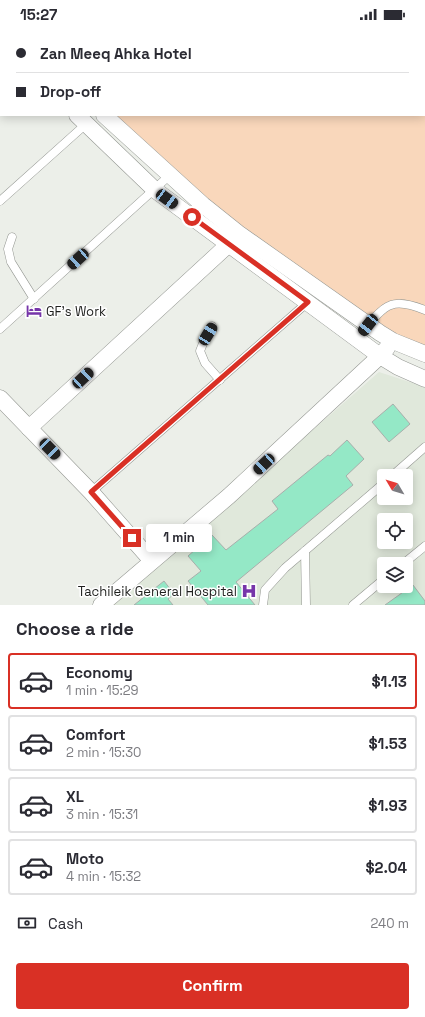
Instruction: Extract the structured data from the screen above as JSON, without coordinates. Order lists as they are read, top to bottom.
{
  "places": {
    "hotel": ["GF's Work"],
    "hospital": ["Tachileik General Hospital"]
  },
  "north": "top left",
  "page": {
    "status": "15:27",
    "banner": ["Zan Meeq Ahka Hotel", "Drop-off"],
    "bubble": "1 min",
    "heading": "Choose a ride",
    "list": [
      {
        "name": "Economy",
        "note": "1 min · 15:29",
        "value": "$1.13"
      },
      {
        "name": "Comfort",
        "note": "2 min · 15:30",
        "value": "$1.53"
      },
      {
        "name": "XL",
        "note": "3 min · 15:31",
        "value": "$1.93"
      },
      {
        "name": "Moto",
        "note": "4 min · 15:32",
        "value": "$2.04"
      }
    ],
    "pay": ["Cash", "240 m"],
    "buttons": "Confirm"
  }
}
